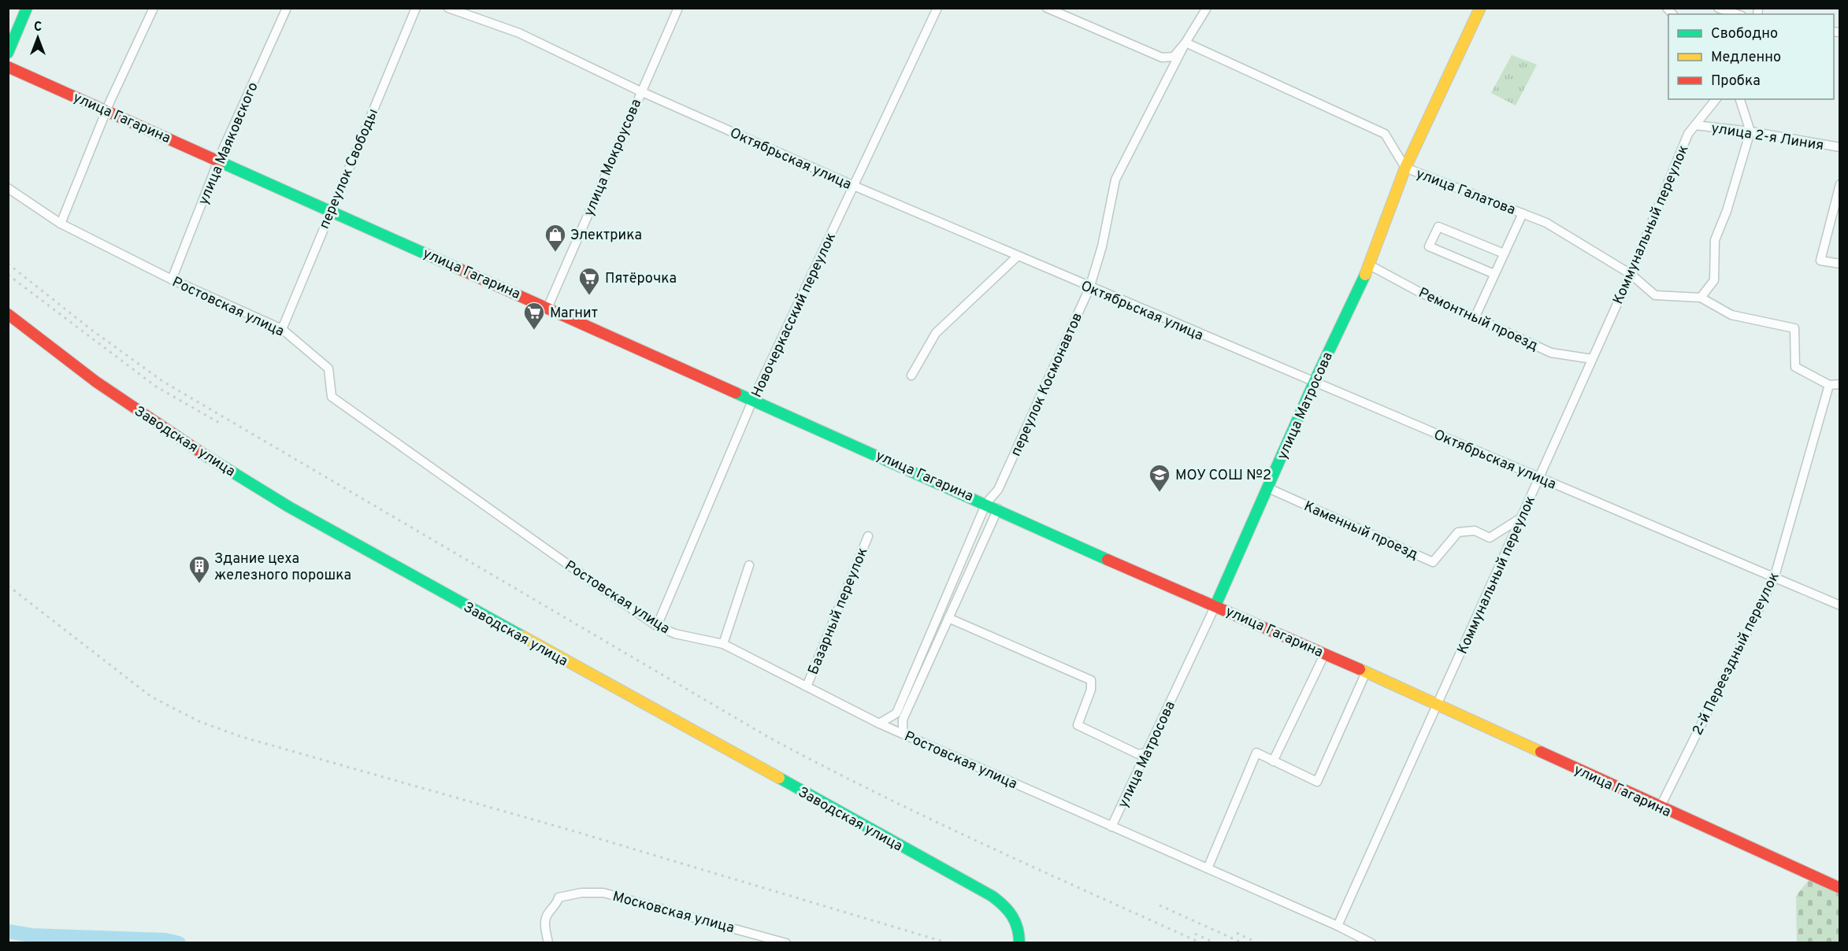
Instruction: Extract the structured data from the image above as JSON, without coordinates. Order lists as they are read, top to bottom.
{
  "streets": {
    "main road": ["улица Гагарина", "улица Матросова", "Заводская улица"],
    "street": [
      "улица 2-я Линия",
      "улица Маяковского",
      "улица Мокроусова",
      "Октябрьская улица",
      "переулок Свободы",
      "улица Галатова",
      "Коммунальный переулок",
      "Ростовская улица",
      "Новочеркасский переулок",
      "Ремонтный проезд",
      "переулок Космонавтов",
      "Каменный проезд",
      "Базарный переулок",
      "2-й Переездный переулок",
      "Московская улица"
    ]
  },
  "crossings": [
    ["улица Гагарина", "улица Маяковского"],
    ["улица Гагарина", "улица Мокроусова"],
    ["улица Гагарина", "переулок Свободы"],
    ["улица Гагарина", "Коммунальный переулок"],
    ["улица Гагарина", "Новочеркасский переулок"],
    ["улица Гагарина", "переулок Космонавтов"],
    ["улица Гагарина", "улица Матросова"],
    ["улица Гагарина", "2-й Переездный переулок"],
    ["улица 2-я Линия", "Коммунальный переулок"],
    ["улица Маяковского", "Ростовская улица"],
    ["улица Мокроусова", "Октябрьская улица"],
    ["Октябрьская улица", "Коммунальный переулок"],
    ["Октябрьская улица", "Новочеркасский переулок"],
    ["Октябрьская улица", "переулок Космонавтов"],
    ["Октябрьская улица", "улица Матросова"],
    ["Октябрьская улица", "2-й Переездный переулок"],
    ["переулок Свободы", "Ростовская улица"],
    ["улица Галатова", "Коммунальный переулок"],
    ["улица Галатова", "переулок Космонавтов"],
    ["улица Галатова", "улица Матросова"],
    ["улица Галатова", "2-й Переездный переулок"],
    ["Коммунальный переулок", "Ростовская улица"],
    ["Коммунальный переулок", "Ремонтный проезд"],
    ["Коммунальный переулок", "Каменный проезд"],
    ["Ростовская улица", "Новочеркасский переулок"],
    ["Ростовская улица", "переулок Космонавтов"],
    ["Ростовская улица", "улица Матросова"],
    ["Ростовская улица", "Базарный переулок"],
    ["Ремонтный проезд", "улица Матросова"],
    ["улица Матросова", "Каменный проезд"]
  ],
  "places": {
    "shop": ["Электрика"],
    "supermarket": ["Пятёрочка", "Магнит"],
    "school or university": ["МОУ СОШ №2"],
    "building": ["Здание цеха железного порошка"]
  },
  "legend": ["Свободно", "Медленно", "Пробка"],
  "north": "top"
}
